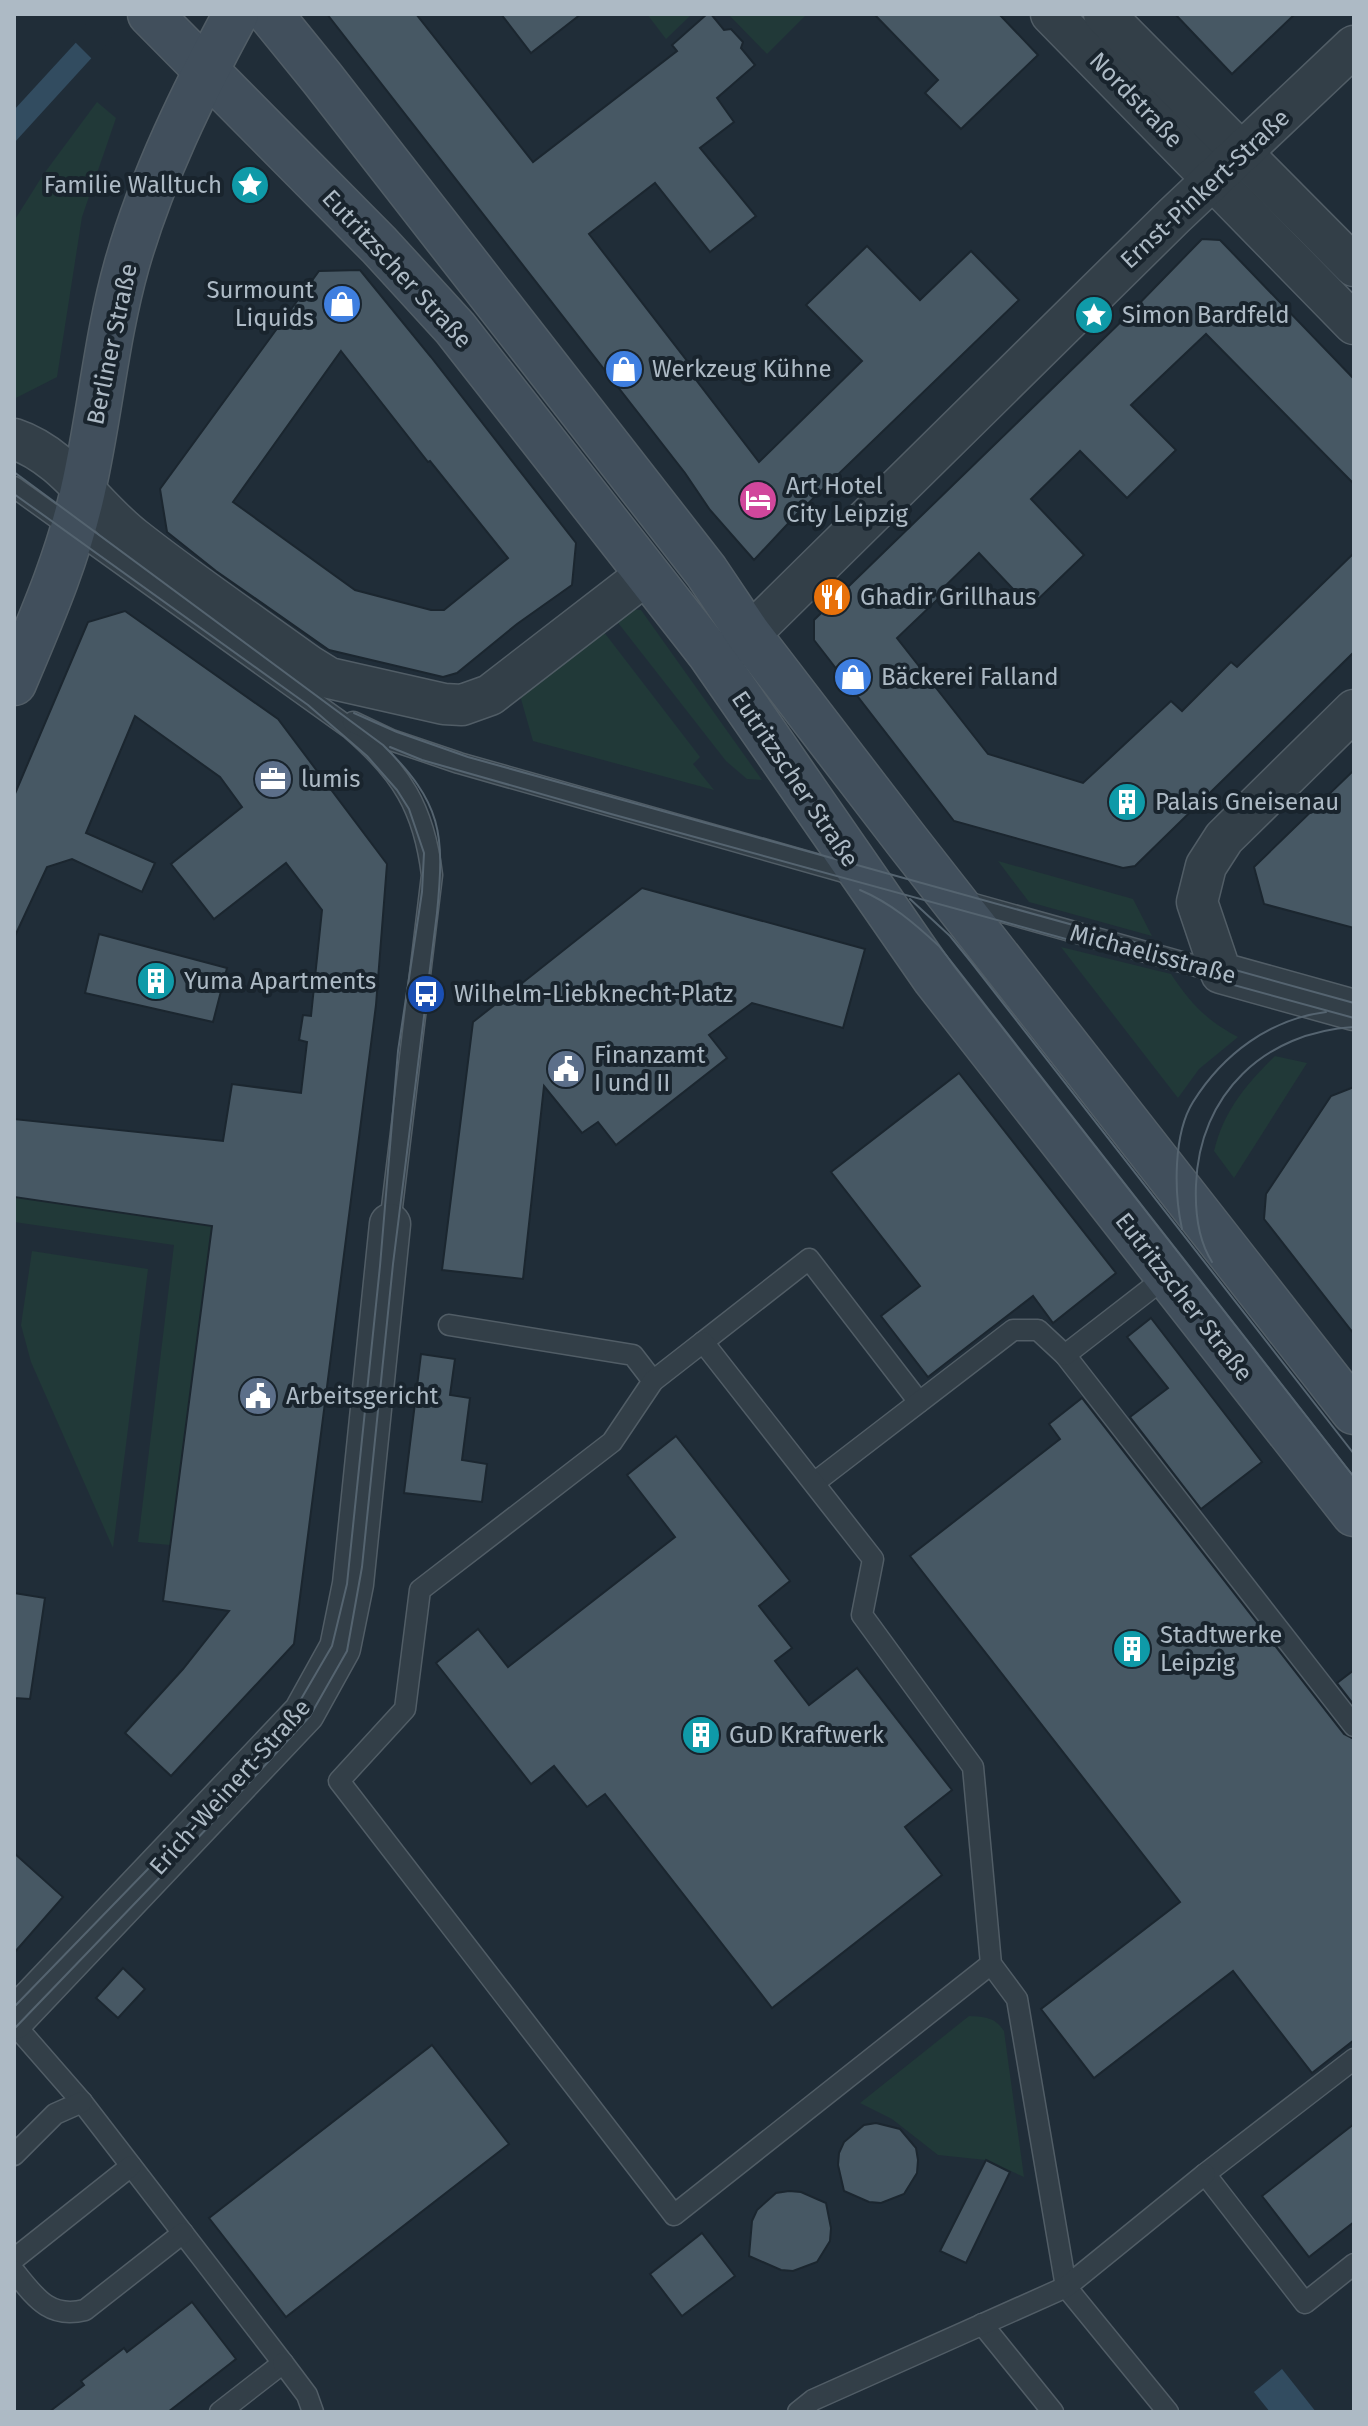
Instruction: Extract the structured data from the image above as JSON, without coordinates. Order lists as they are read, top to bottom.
{
  "streets": {
    "main road": ["Eutritzscher Straße", "Berliner Straße"],
    "street": [
      "Nordstraße",
      "Ernst-Pinkert-Straße",
      "Michaelisstraße",
      "Erich-Weinert-Straße"
    ]
  },
  "crossings": [
    ["Nordstraße", "Ernst-Pinkert-Straße"],
    ["Ernst-Pinkert-Straße", "Eutritzscher Straße"],
    ["Eutritzscher Straße", "Berliner Straße"],
    ["Eutritzscher Straße", "Michaelisstraße"]
  ],
  "places": {
    "place": ["Familie Walltuch", "Simon Bardfeld"],
    "shop": ["Surmount Liquids", "Werkzeug Kühne", "Bäckerei Falland"],
    "hotel": ["Art Hotel City Leipzig"],
    "restaurant": ["Ghadir Grillhaus"],
    "office": ["lumis"],
    "building": [
      "Palais Gneisenau",
      "Yuma Apartments",
      "Stadtwerke Leipzig",
      "GuD Kraftwerk"
    ],
    "bus stop": ["Wilhelm-Liebknecht-Platz"],
    "public building": ["Finanzamt I und II", "Arbeitsgericht"]
  }
}
